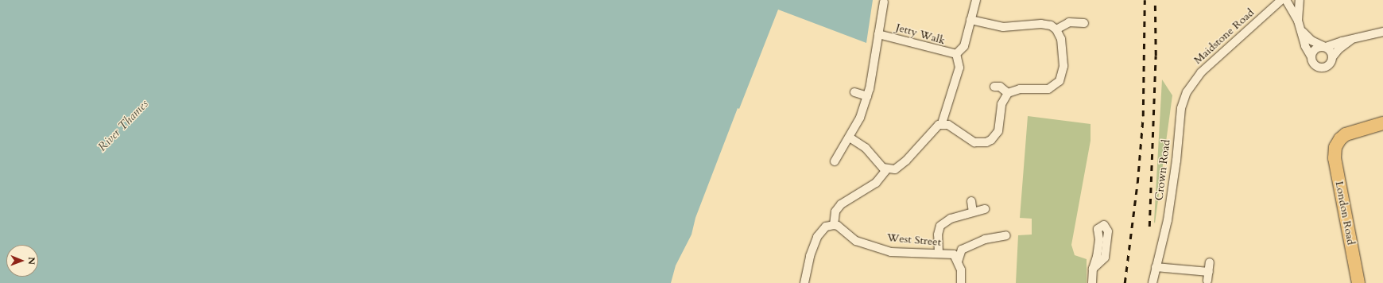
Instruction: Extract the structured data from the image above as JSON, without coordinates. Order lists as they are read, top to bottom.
{
  "streets": {
    "main road": ["London Road"],
    "street": [
      "Jetty Walk",
      "Maidstone Road",
      "Crown Road",
      "West Street"
    ]
  },
  "crossings": [
    ["Maidstone Road", "Crown Road"]
  ],
  "water": ["River Thames"],
  "north": "right"
}
